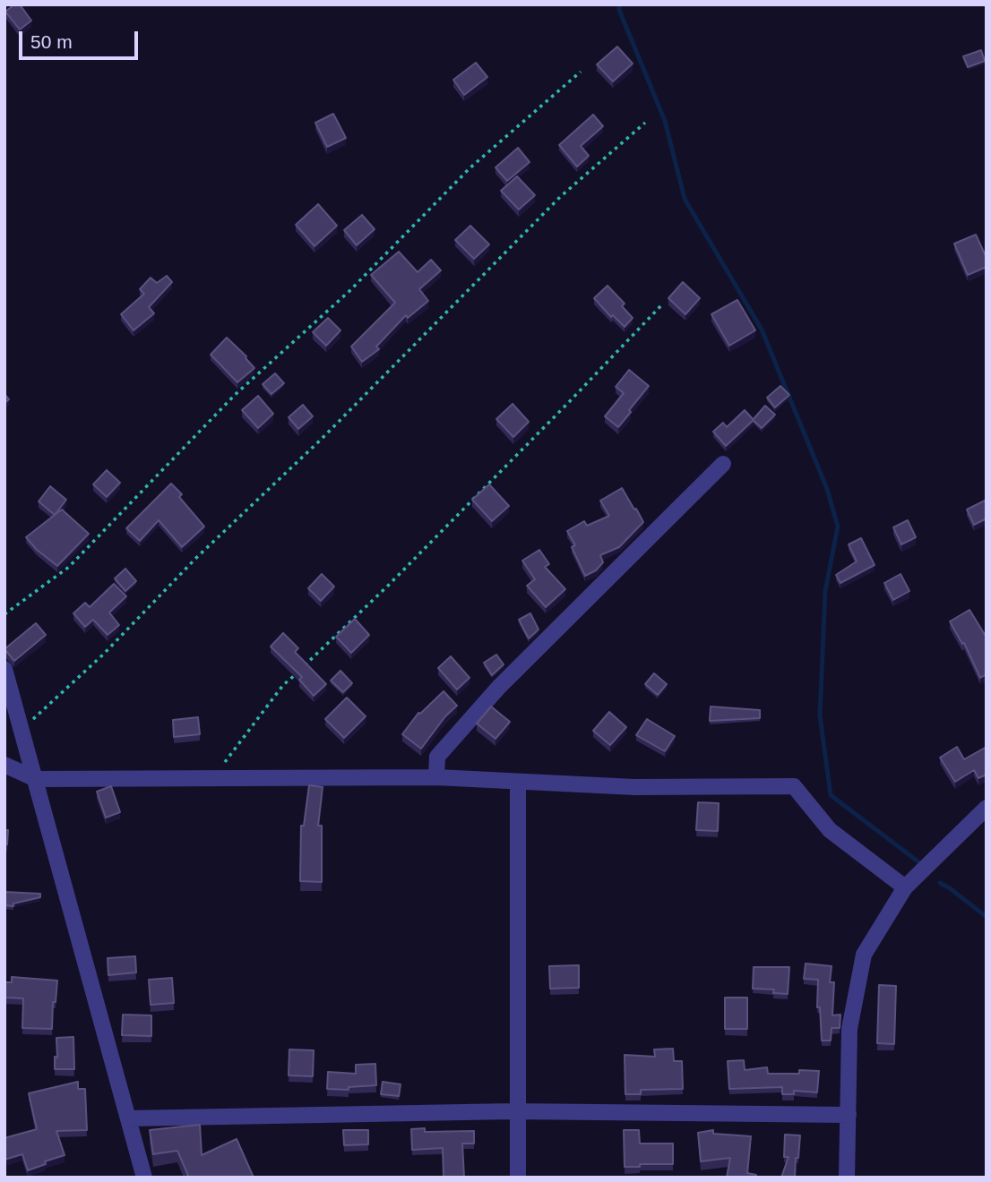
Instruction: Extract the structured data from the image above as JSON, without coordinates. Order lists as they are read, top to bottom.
{
  "scale_bar": "50 m"
}
